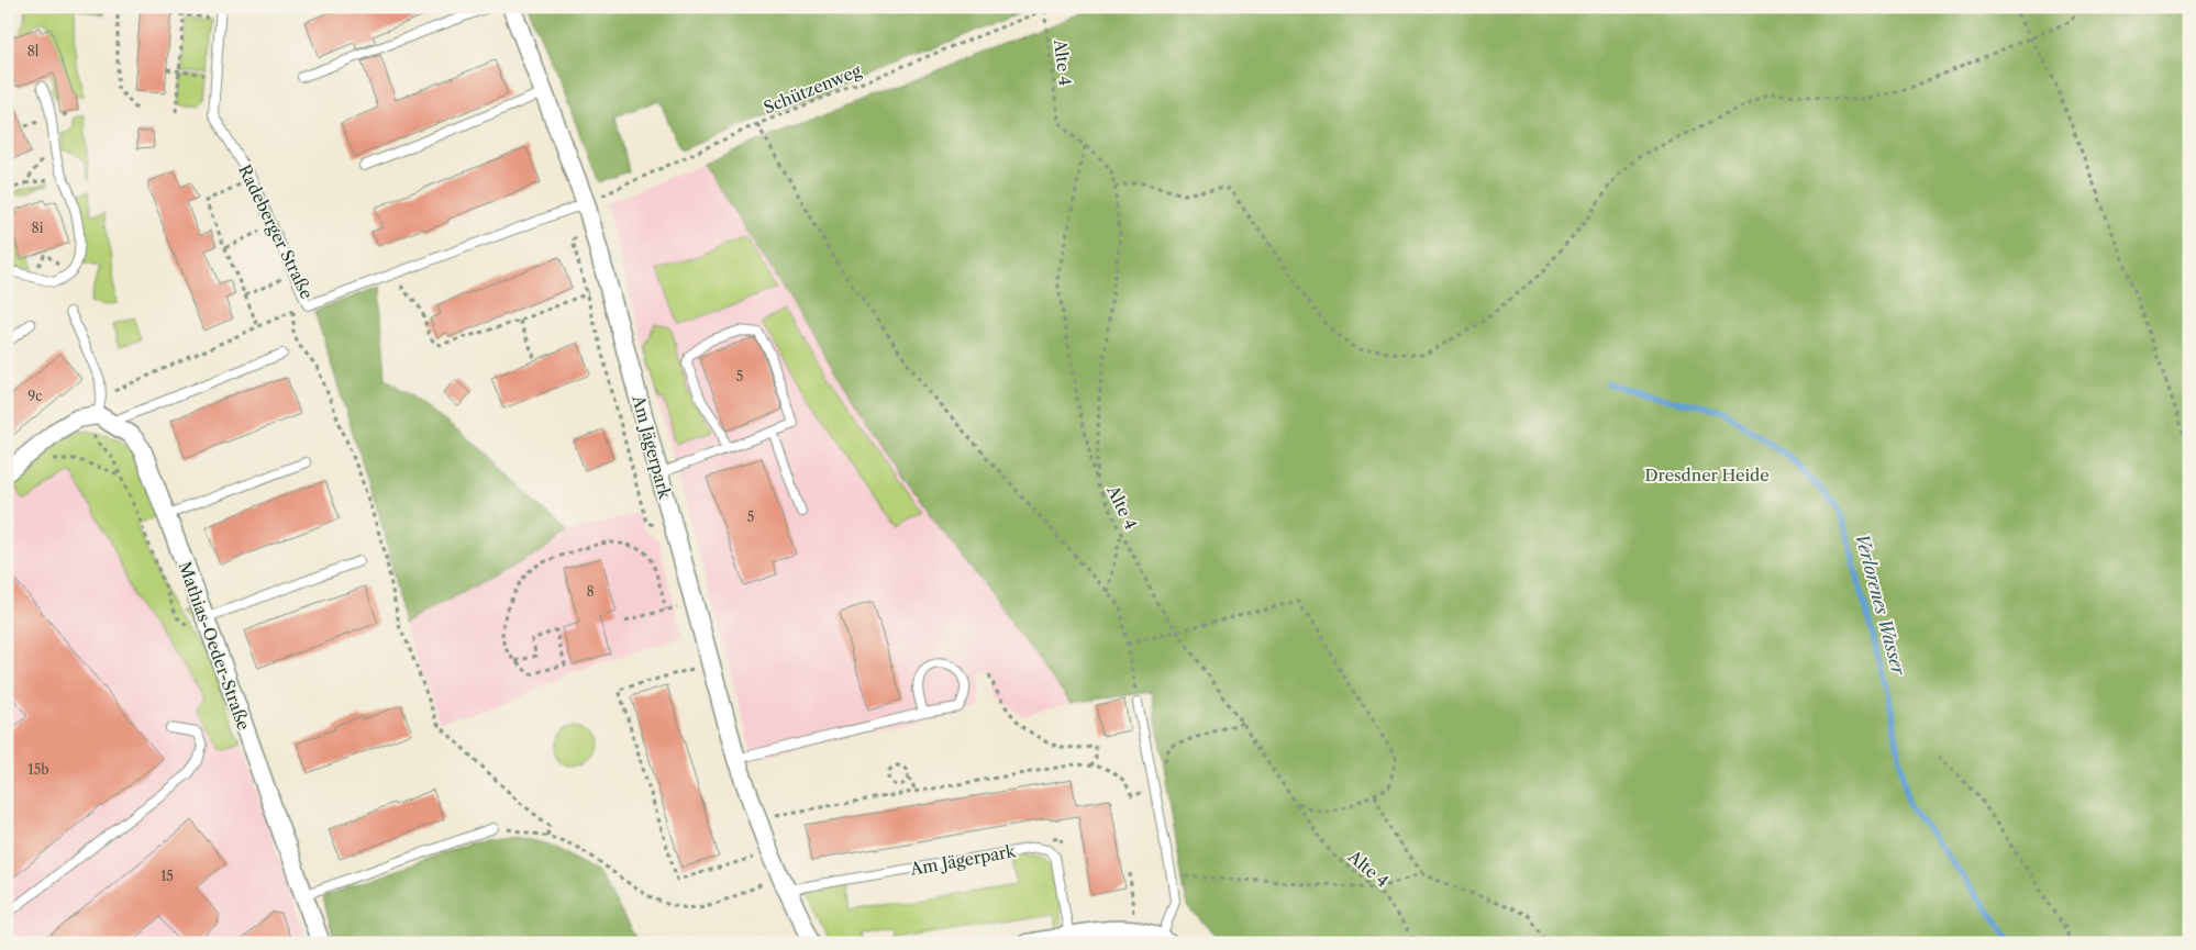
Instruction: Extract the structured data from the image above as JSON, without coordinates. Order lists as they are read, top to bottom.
{
  "streets": {
    "street": ["Am Jägerpark", "Mathias-Oeder-Straße"],
    "lane": ["Radeberger Straße"],
    "path": ["Alte 4", "Schützenweg"]
  },
  "crossings": [
    ["Alte 4", "Schützenweg"],
    ["Schützenweg", "Radeberger Straße"],
    ["Schützenweg", "Am Jägerpark"],
    ["Radeberger Straße", "Am Jägerpark"]
  ],
  "water": ["Verlorenes Wasser"],
  "parks": ["Dresdner Heide"],
  "house_numbers": [
    "8l",
    "8i",
    "5",
    "9c",
    "5",
    "8",
    "15b",
    "15"
  ]
}
